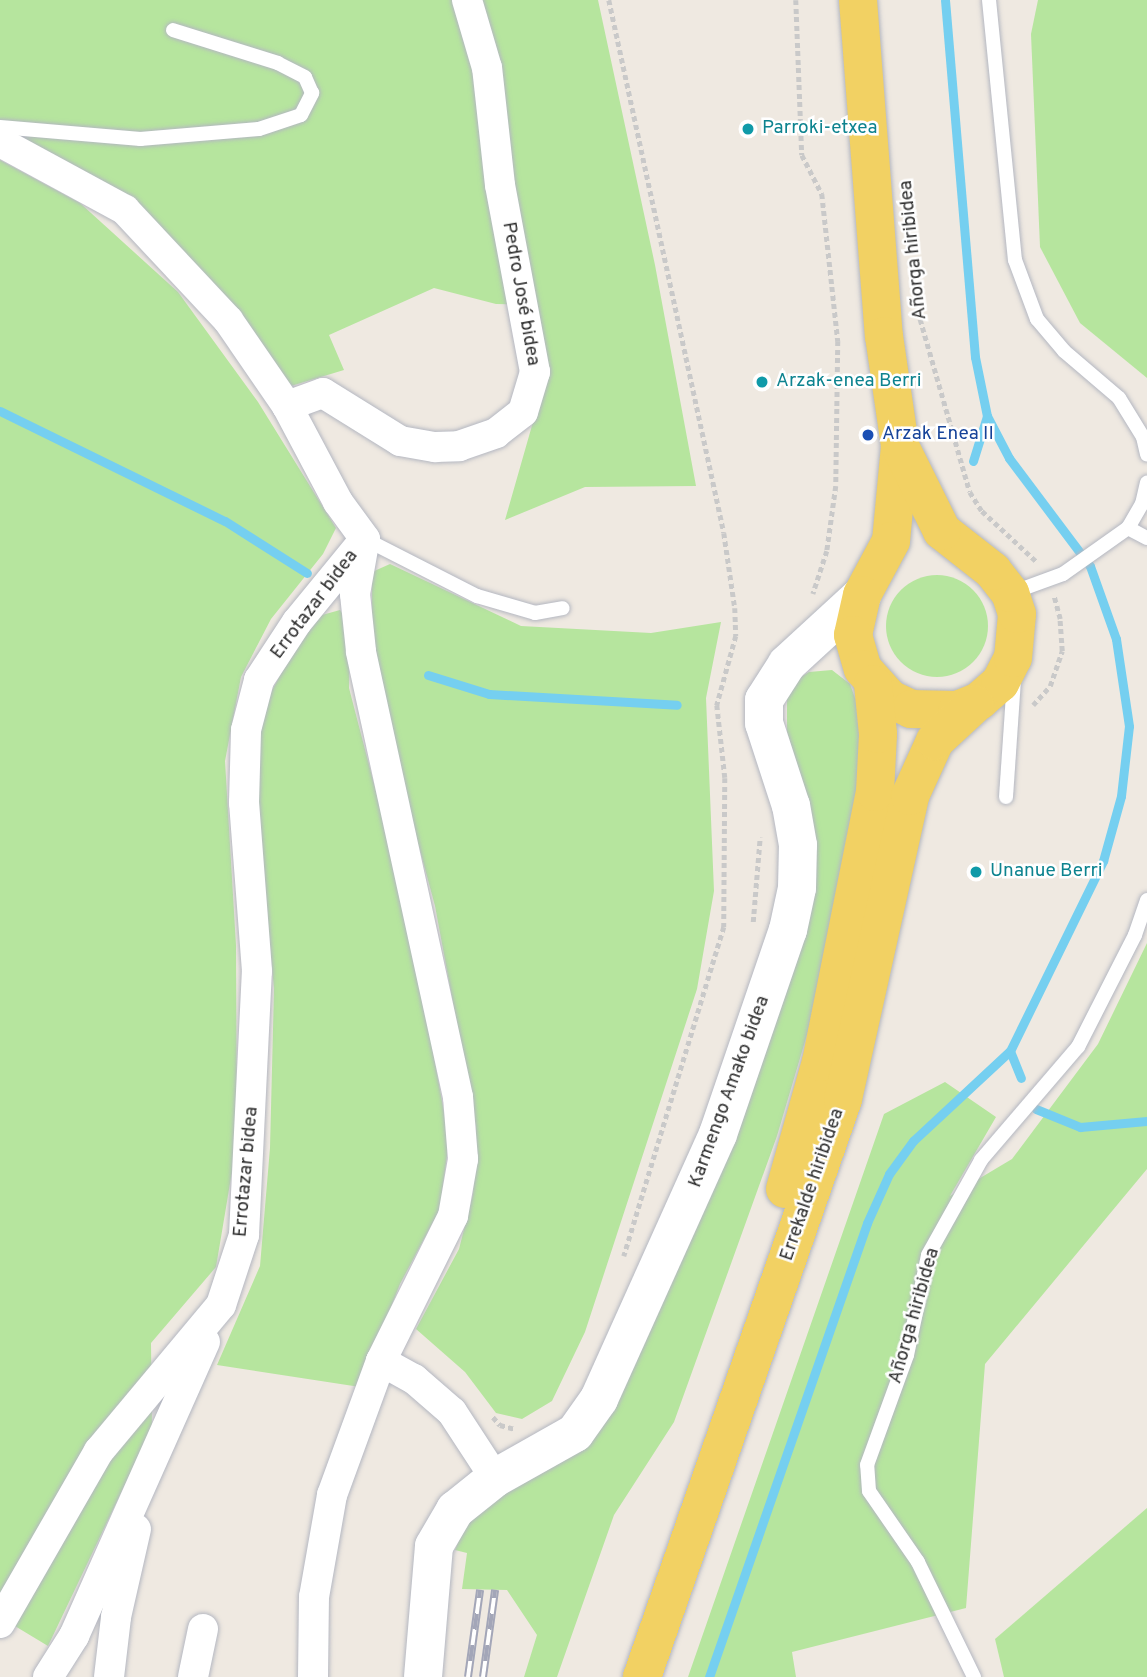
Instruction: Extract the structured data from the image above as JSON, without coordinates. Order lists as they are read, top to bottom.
{
  "streets": {
    "main road": ["Errekalde hiribidea"],
    "street": ["Pedro José bidea", "Errotazar bidea", "Karmengo Amako bidea"],
    "lane": ["Añorga hiribidea"]
  },
  "crossings": [
    ["Karmengo Amako bidea", "Errekalde hiribidea"]
  ],
  "places": [
    "Parroki-etxea",
    "Arzak-enea Berri",
    "Arzak Enea II",
    "Unanue Berri"
  ]
}
